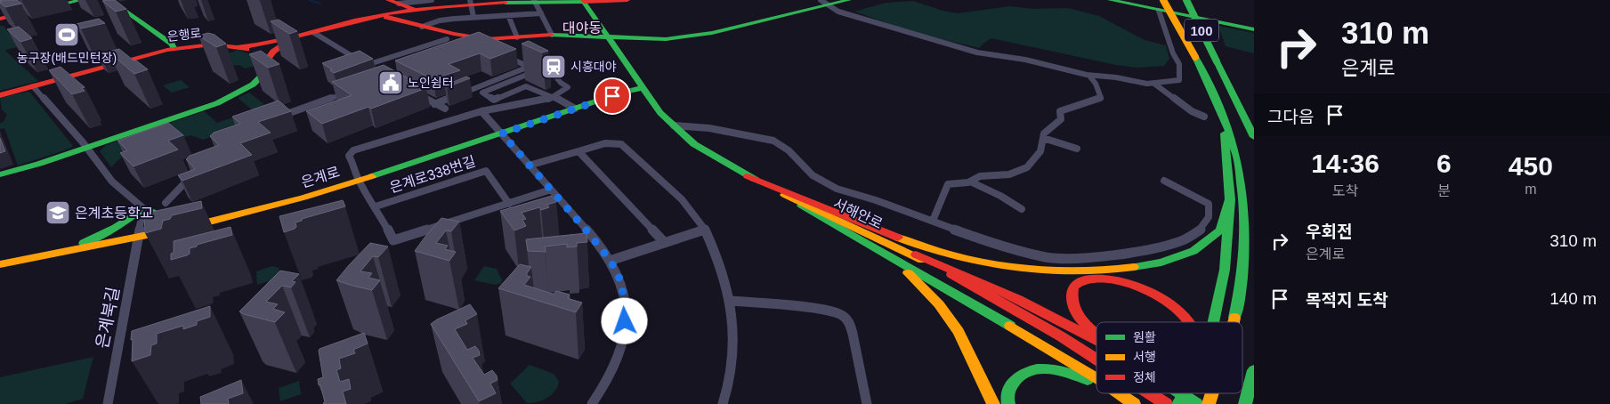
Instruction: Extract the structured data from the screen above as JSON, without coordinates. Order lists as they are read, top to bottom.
{
  "streets": {
    "main road": [
      "100",
      "은행로",
      "은계로",
      "서해안로"
    ],
    "street": ["은계로338번길", "은계북길"]
  },
  "crossings": [
    ["은계로338번길", "은계로"],
    ["은계로", "서해안로"]
  ],
  "districts": ["대야동"],
  "places": {
    "sports": ["농구장(배드민턴장)"],
    "station": ["시흥대야"],
    "public building": ["노인쉼터"],
    "school or university": ["은계초등학교"]
  },
  "legend": ["원활", "서행", "정체"],
  "page": {
    "turn": ["310 m", "은계로"],
    "then": "그다음",
    "eta": [
      "14:36",
      "도착",
      "6",
      "분",
      "450",
      "m"
    ],
    "list": [
      {
        "name": "우회전",
        "note": "은계로",
        "value": "310 m"
      },
      {
        "name": "목적지 도착",
        "value": "140 m"
      }
    ]
  }
}
